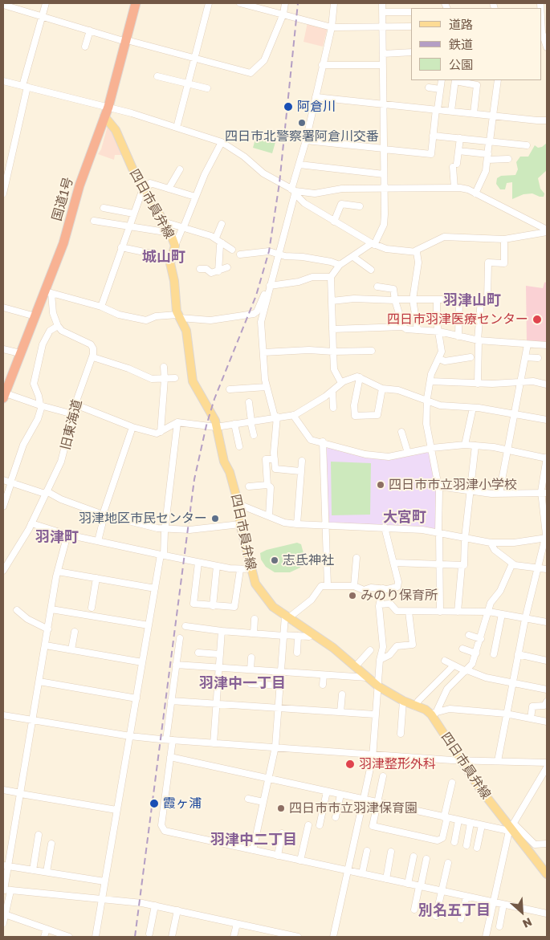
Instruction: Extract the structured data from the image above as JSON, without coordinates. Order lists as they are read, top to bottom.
{
  "streets": {
    "highway": ["国道1号"],
    "main road": ["四日市員弁線"],
    "street": ["旧東海道"]
  },
  "crossings": [
    ["国道1号", "四日市員弁線"]
  ],
  "districts": [
    "城山町",
    "羽津山町",
    "大宮町",
    "羽津町",
    "羽津中一丁目",
    "羽津中二丁目",
    "別名五丁目"
  ],
  "places": [
    "阿倉川",
    "四日市北警察署阿倉川交番",
    "四日市羽津医療センター",
    "四日市市立羽津小学校",
    "羽津地区市民センター",
    "志氐神社",
    "みのり保育所",
    "羽津整形外科",
    "霞ヶ浦",
    "四日市市立羽津保育園"
  ],
  "legend": ["道路", "鉄道", "公園"],
  "north": "bottom right"
}
